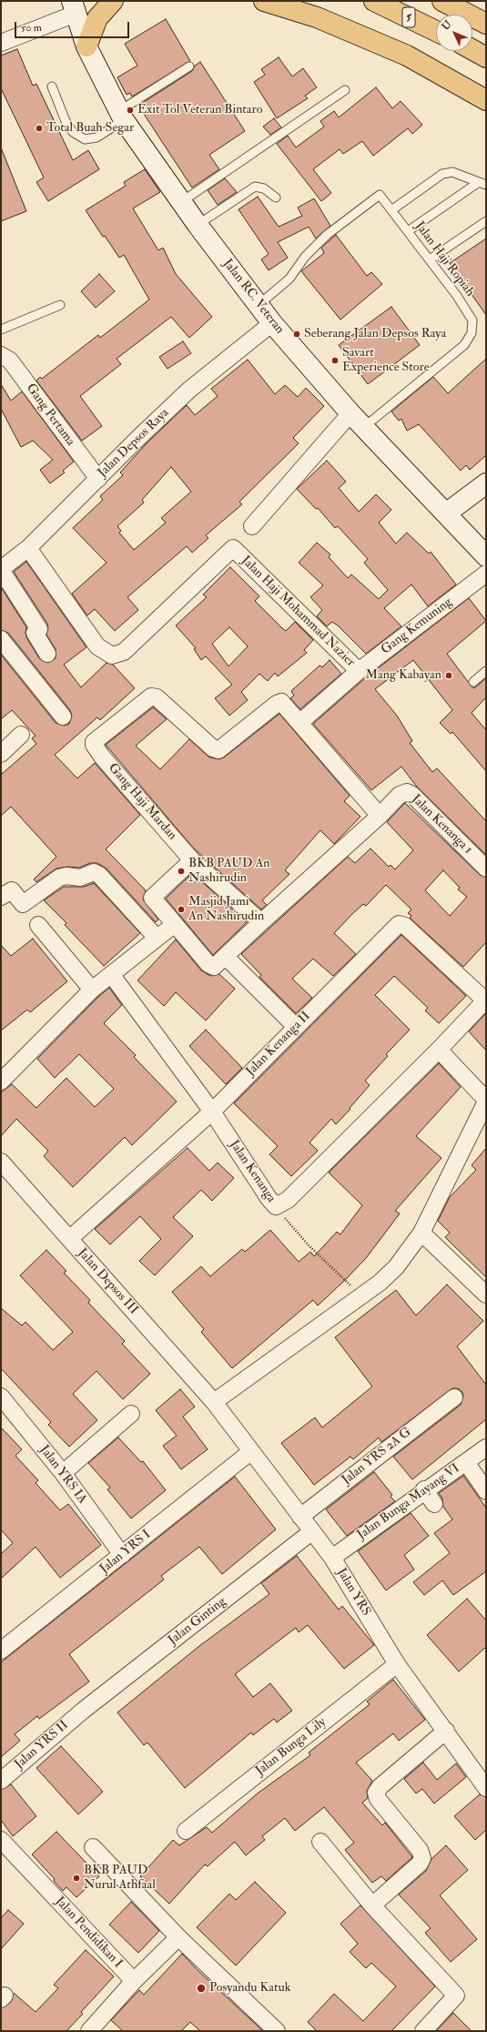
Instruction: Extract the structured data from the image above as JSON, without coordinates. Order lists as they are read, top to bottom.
{
  "streets": {
    "highway": ["5"],
    "main road": ["Jalan RC. Veteran"],
    "street": [
      "Gang Pertama",
      "Jalan Depsos Raya",
      "Jalan Haji Mohammad Nazier",
      "Gang Kemuning",
      "Gang Haji Mardan",
      "Jalan Kenanga 1",
      "Jalan Kenanga II",
      "Jalan Kenanga",
      "Jalan Depsos III",
      "Jalan YRS 2A G",
      "Jalan YRS IA",
      "Jalan Bunga Mayang VI",
      "Jalan YRS I",
      "Jalan YRS",
      "Jalan Ginting",
      "Jalan YRS II",
      "Jalan Bunga Lily",
      "Jalan Pendidikan I"
    ],
    "lane": ["Jalan Haji Ropiah"]
  },
  "crossings": [
    ["Jalan Haji Ropiah", "Jalan RC. Veteran"],
    ["Jalan RC. Veteran", "Jalan Depsos Raya"],
    ["Gang Pertama", "Jalan Depsos Raya"],
    ["Jalan Depsos Raya", "Jalan Haji Mohammad Nazier"],
    ["Jalan Haji Mohammad Nazier", "Gang Kemuning"],
    ["Gang Kemuning", "Gang Haji Mardan"],
    ["Jalan Kenanga II", "Jalan Kenanga"],
    ["Jalan Kenanga II", "Jalan Depsos III"],
    ["Jalan Depsos III", "Jalan YRS"],
    ["Jalan YRS 2A G", "Jalan YRS"],
    ["Jalan YRS IA", "Jalan YRS I"],
    ["Jalan Bunga Mayang VI", "Jalan YRS"],
    ["Jalan YRS I", "Jalan YRS"],
    ["Jalan YRS", "Jalan Ginting"],
    ["Jalan YRS", "Jalan Bunga Lily"],
    ["Jalan Ginting", "Jalan YRS II"]
  ],
  "places": [
    "Exit Tol Veteran Bintaro",
    "Total Buah Segar",
    "Seberang Jalan Depsos Raya",
    "Savart Experience Store",
    "Mang Kabayan",
    "BKB PAUD An Nashirudin",
    "Masjid Jami An Nashirudin",
    "BKB PAUD Nurul Athfaal",
    "Posyandu Katuk"
  ],
  "scale_bar": "50 m",
  "north": "top left"
}
